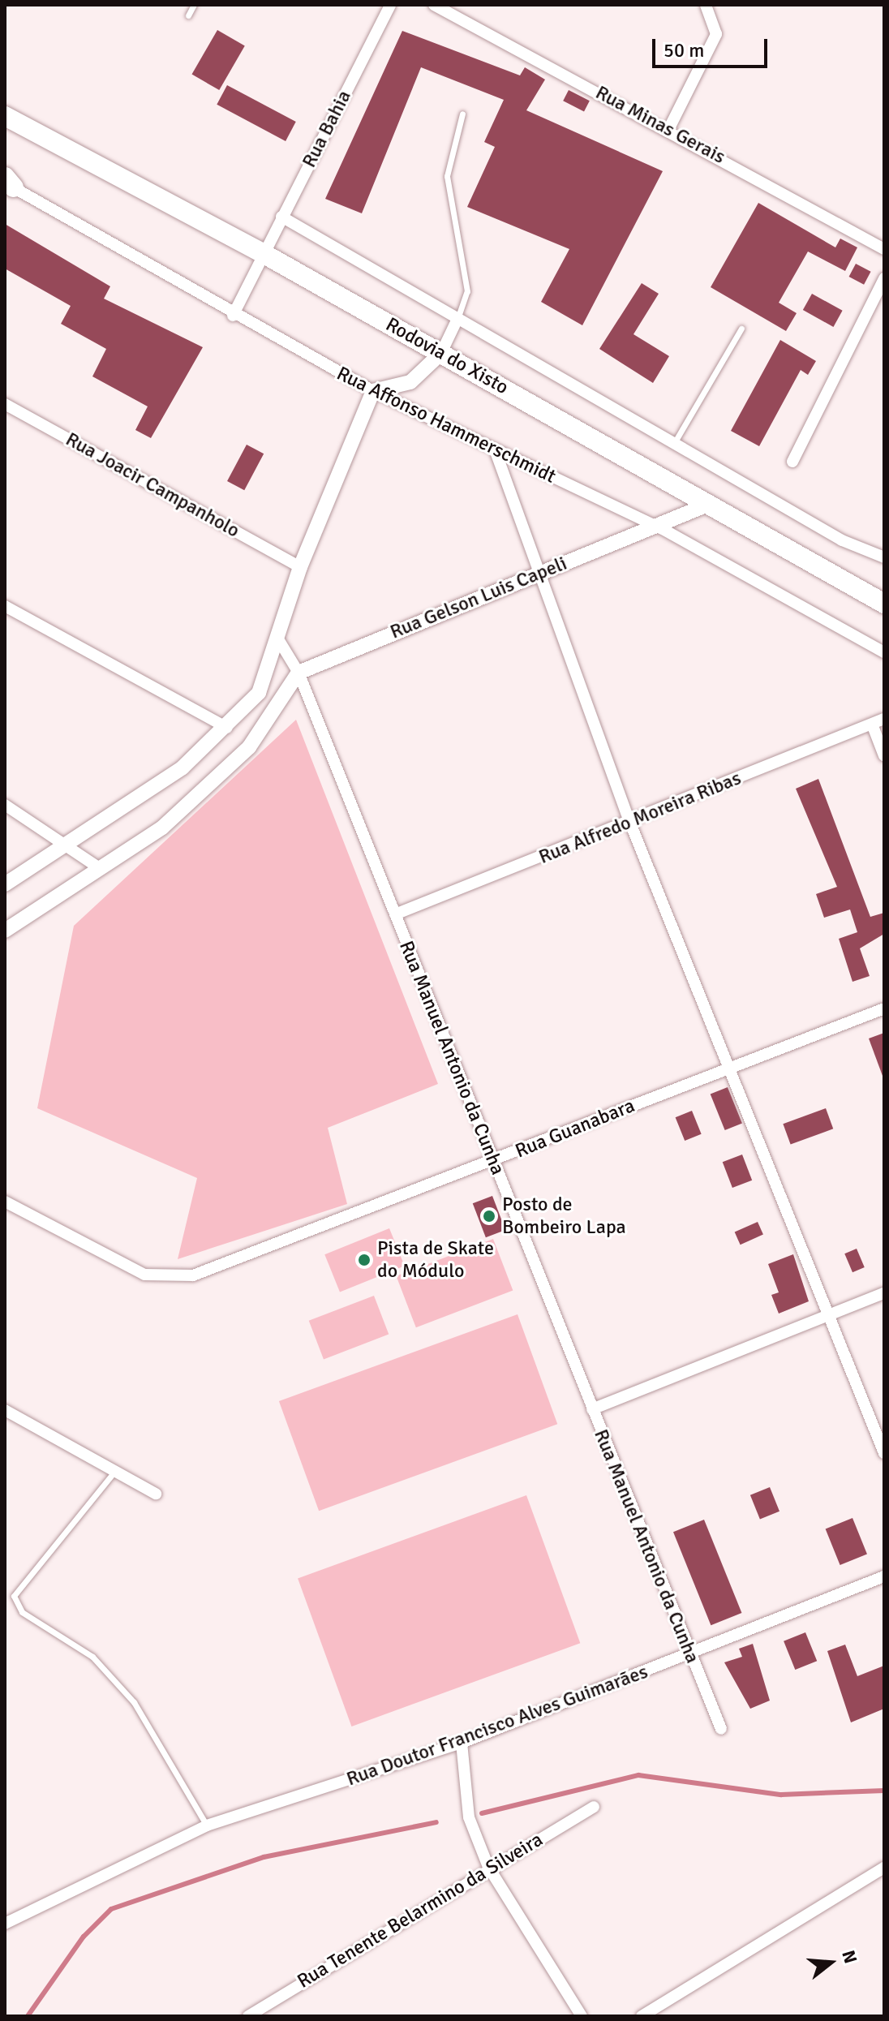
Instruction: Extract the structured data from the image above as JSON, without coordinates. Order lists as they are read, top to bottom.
{
  "streets": {
    "highway": ["Rodovia do Xisto"],
    "street": [
      "Rua Minas Gerais",
      "Rua Bahia",
      "Rua Affonso Hammerschmidt",
      "Rua Joacir Campanholo",
      "Rua Gelson Luis Capeli",
      "Rua Alfredo Moreira Ribas",
      "Rua Manuel Antonio da Cunha",
      "Rua Guanabara",
      "Rua Doutor Francisco Alves Guimarães",
      "Rua Tenente Belarmino da Silveira"
    ]
  },
  "crossings": [
    ["Rua Bahia", "Rodovia do Xisto"],
    ["Rua Bahia", "Rua Affonso Hammerschmidt"],
    ["Rodovia do Xisto", "Rua Gelson Luis Capeli"],
    ["Rua Affonso Hammerschmidt", "Rua Gelson Luis Capeli"],
    ["Rua Gelson Luis Capeli", "Rua Manuel Antonio da Cunha"],
    ["Rua Alfredo Moreira Ribas", "Rua Manuel Antonio da Cunha"],
    ["Rua Manuel Antonio da Cunha", "Rua Guanabara"],
    ["Rua Manuel Antonio da Cunha", "Rua Doutor Francisco Alves Guimarães"]
  ],
  "places": ["Posto de Bombeiro Lapa", "Pista de Skate do Módulo"],
  "scale_bar": "50 m",
  "north": "right"
}
